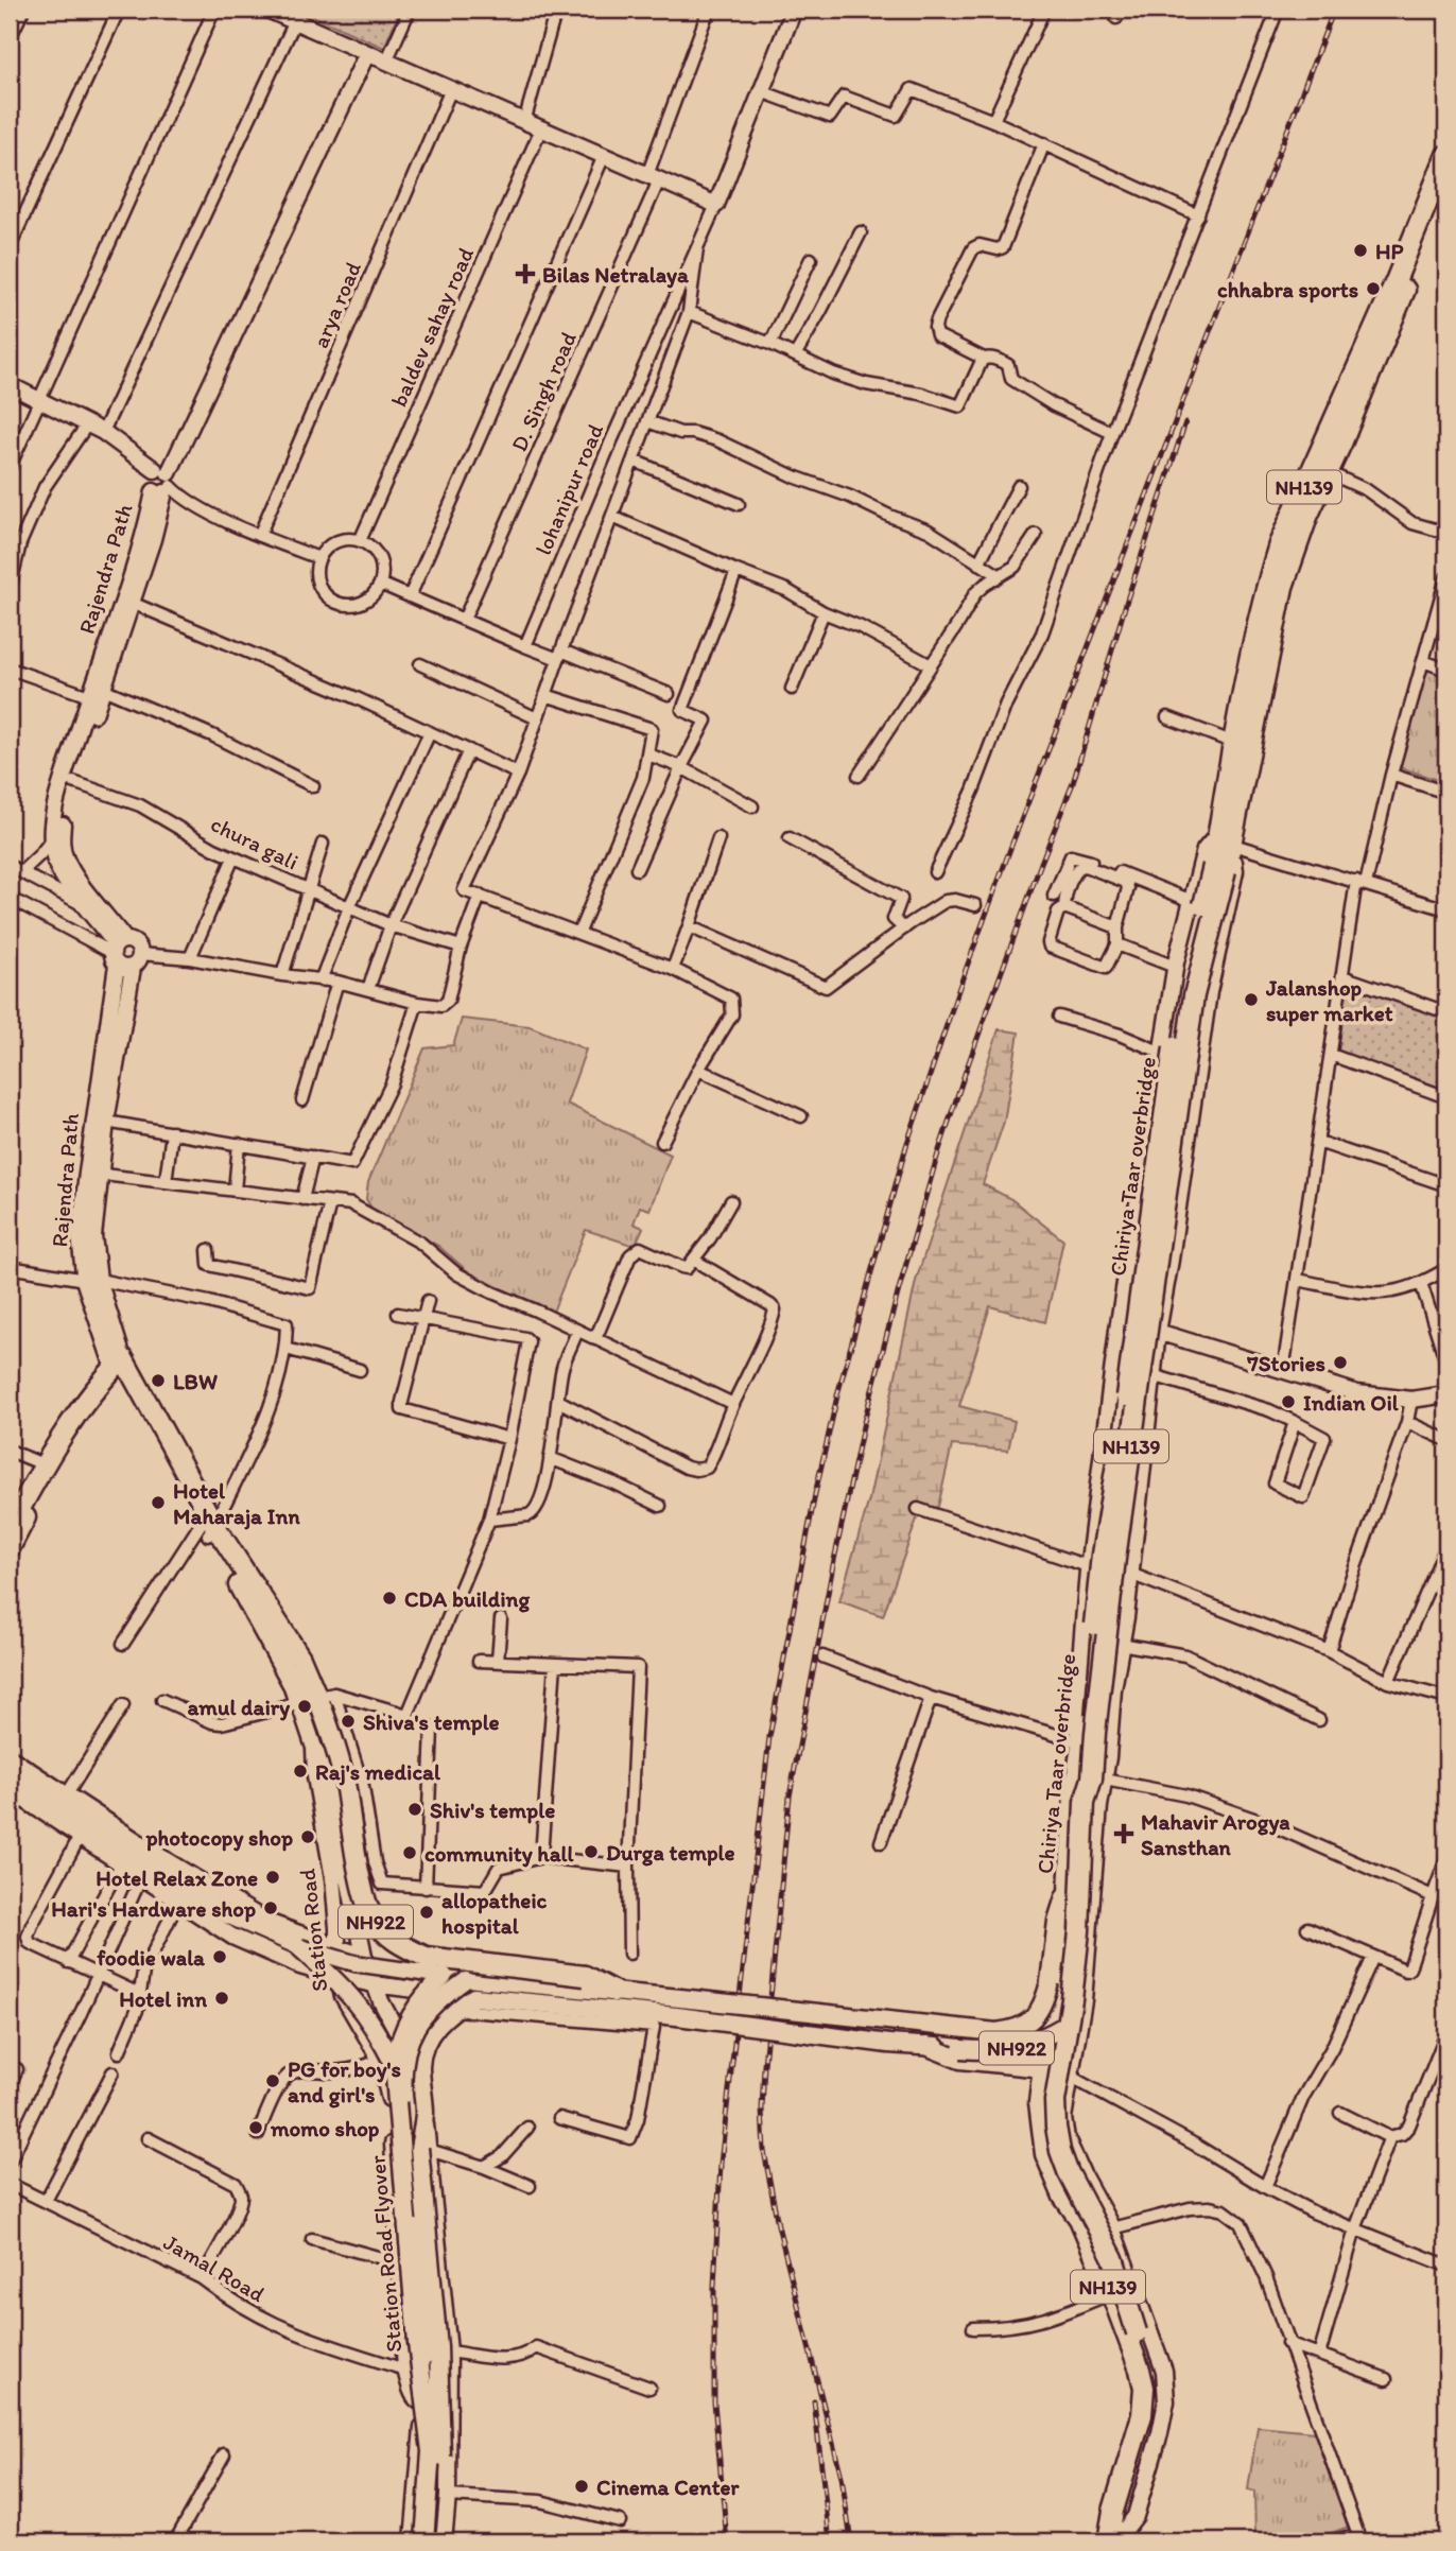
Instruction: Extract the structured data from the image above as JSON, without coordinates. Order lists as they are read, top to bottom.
{
  "streets": {
    "highway": [
      "NH139",
      "Rajendra Path",
      "Chiriya Taar overbridge",
      "NH922"
    ],
    "main road": ["Station Road", "Station Road Flyover"],
    "street": [
      "arya road",
      "baldev sahay road",
      "D. Singh road",
      "lohanipur road",
      "chura gali",
      "Jamal Road"
    ]
  },
  "crossings": [
    ["NH139", "Chiriya Taar overbridge"],
    ["Rajendra Path", "chura gali"],
    ["Rajendra Path", "NH922"],
    ["Chiriya Taar overbridge", "NH922"],
    ["Chiriya Taar overbridge", "Station Road Flyover"],
    ["NH922", "Station Road"],
    ["Station Road", "Station Road Flyover"],
    ["Station Road", "Jamal Road"]
  ],
  "places": {
    "other": [
      "HP",
      "chhabra sports",
      "Jalanshop super market",
      "7Stories",
      "LBW",
      "Indian Oil",
      "Hotel Maharaja Inn",
      "CDA building",
      "amul dairy",
      "Shiva's temple",
      "Raj's medical",
      "Shiv's temple",
      "photocopy shop",
      "Durga temple",
      "community hall",
      "Hotel Relax Zone",
      "Hari's Hardware shop",
      "allopatheic hospital",
      "foodie wala",
      "Hotel inn",
      "PG for boy's and girl's",
      "momo shop",
      "Cinema Center"
    ],
    "health": ["Bilas Netralaya", "Mahavir Arogya Sansthan"]
  }
}
